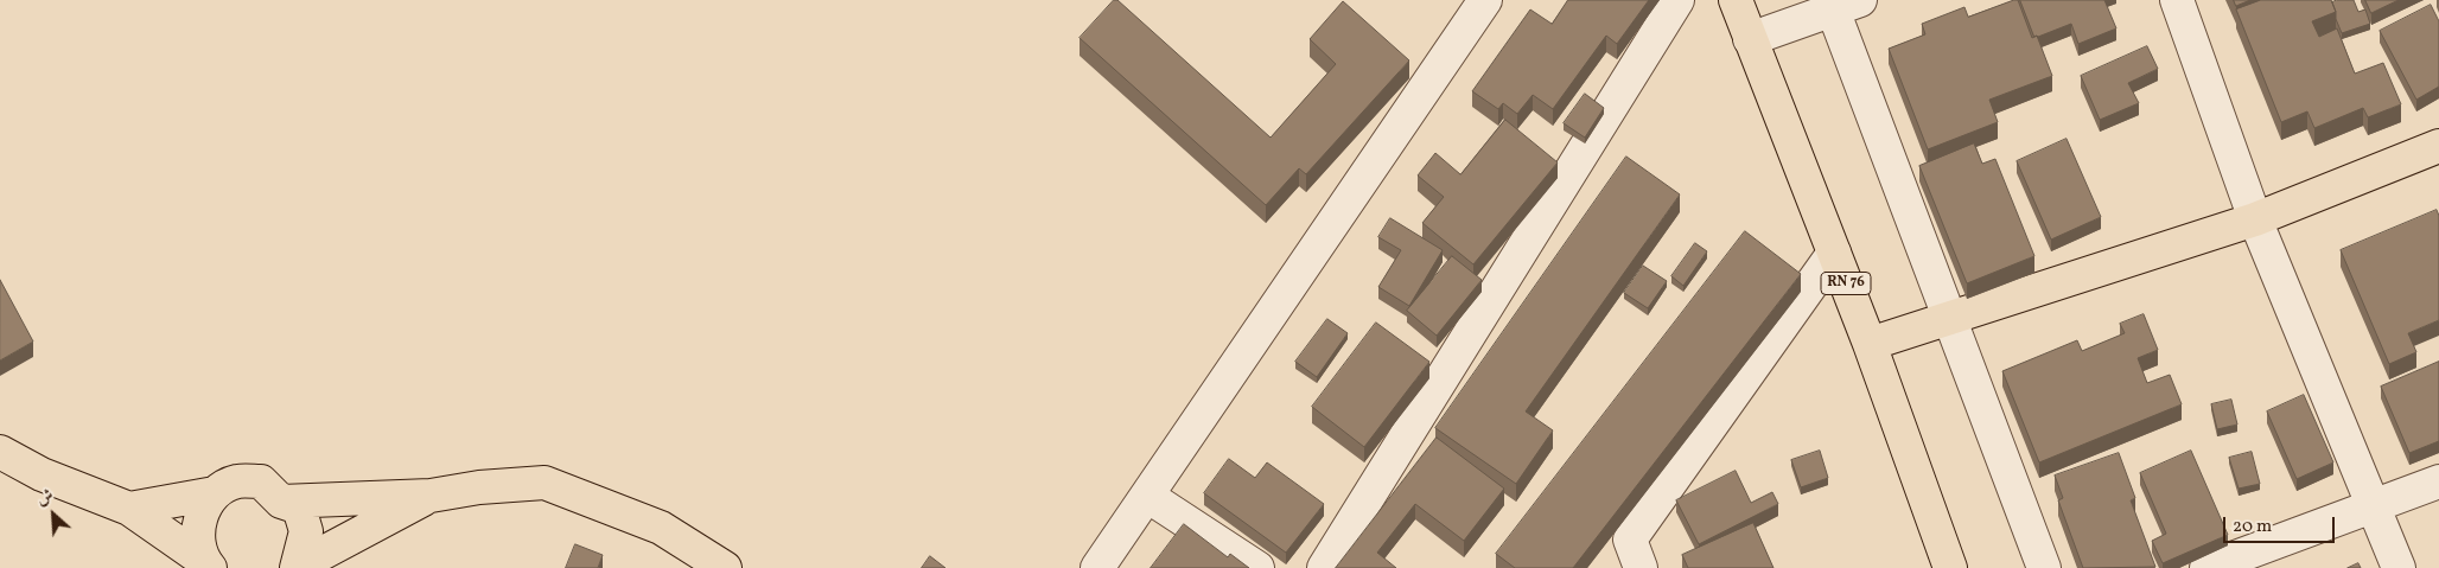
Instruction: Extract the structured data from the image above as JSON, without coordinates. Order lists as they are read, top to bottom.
{
  "streets": {
    "main road": ["RN 76"]
  },
  "scale_bar": "20 m",
  "north": "top left"
}
